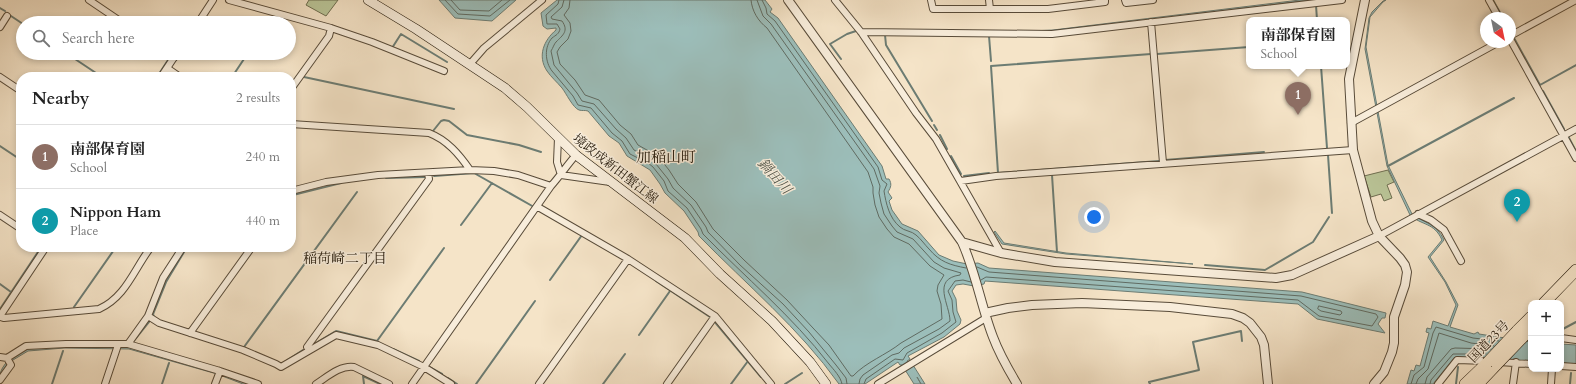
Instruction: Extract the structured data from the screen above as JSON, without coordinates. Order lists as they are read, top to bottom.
{
  "streets": {
    "highway": ["国道23号"],
    "main road": ["境政成新田蟹江線"]
  },
  "districts": ["加稲山町", "稲荷崎二丁目"],
  "water": ["鍋田川"],
  "north": "bottom right",
  "page": {
    "search": "Search here",
    "popup": ["南部保育園", "School"],
    "heading": ["Nearby", "2 results"],
    "pins": ["1", "2"],
    "list": [
      {
        "mark": "1",
        "name": "南部保育園",
        "note": "School",
        "value": "240 m"
      },
      {
        "mark": "2",
        "name": "Nippon Ham",
        "note": "Place",
        "value": "440 m"
      }
    ],
    "map_buttons": ["+", "−"]
  }
}
